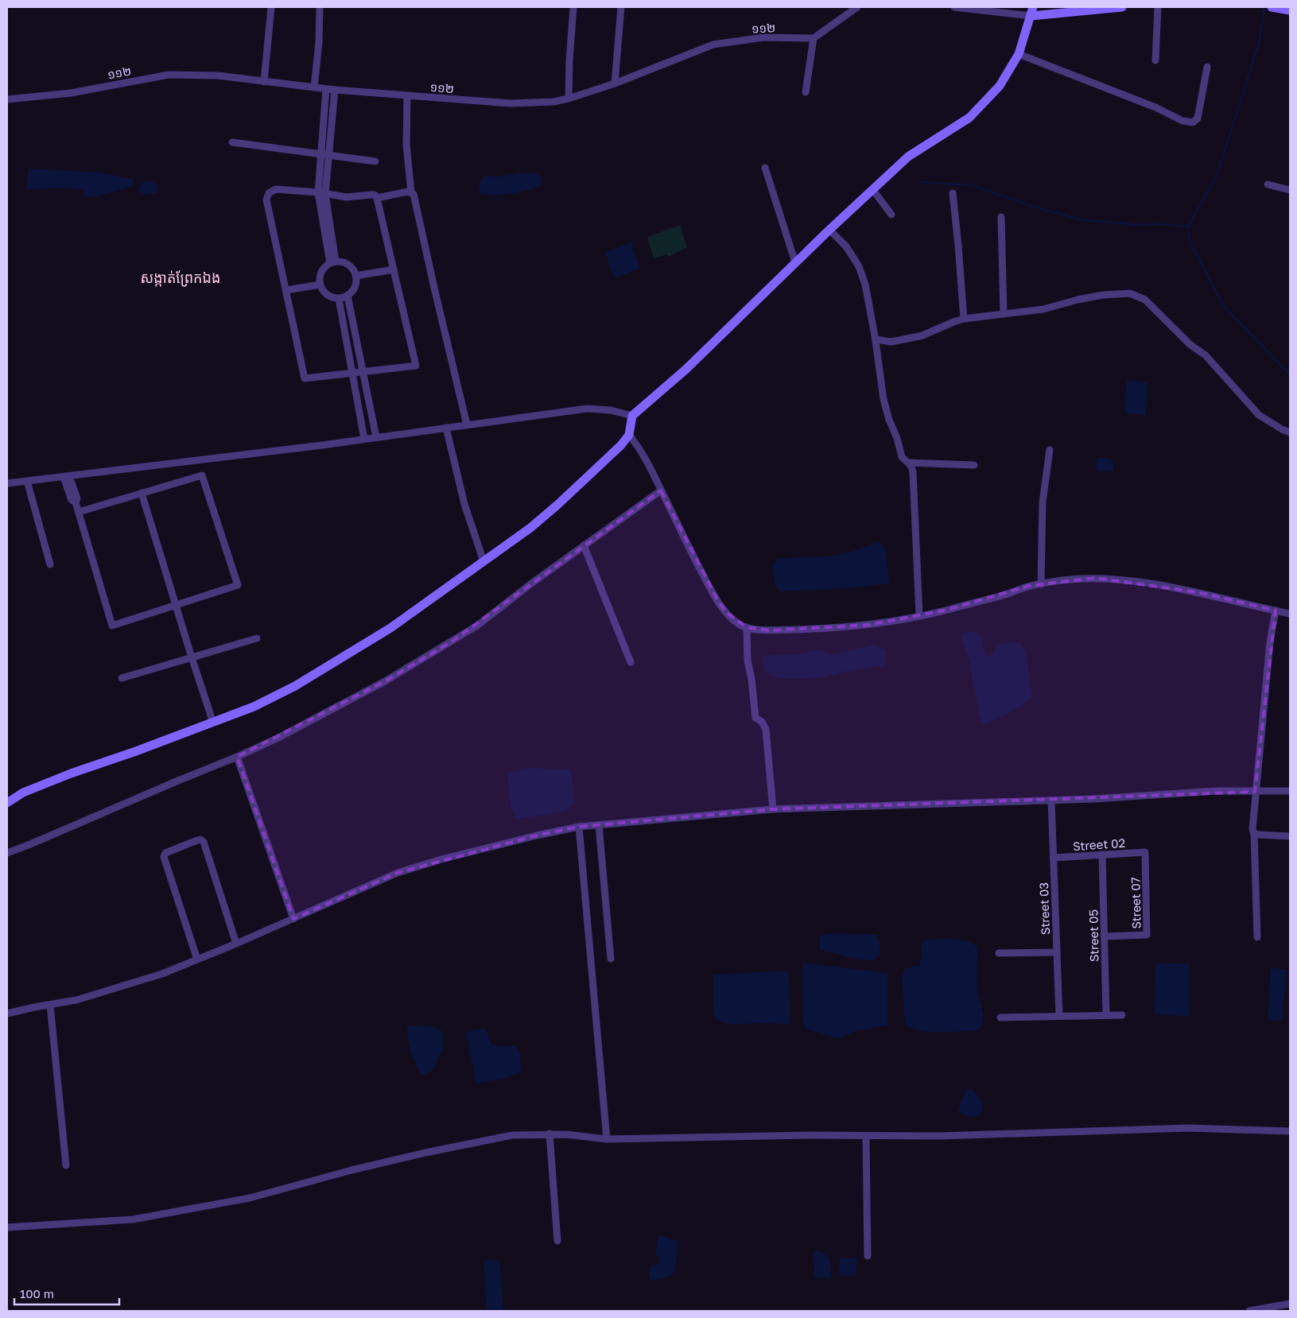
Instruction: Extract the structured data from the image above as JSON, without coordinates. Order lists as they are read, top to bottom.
{
  "streets": {
    "street": [
      "១១២",
      "Street 02",
      "Street 07",
      "Street 03",
      "Street 05"
    ]
  },
  "crossings": [
    ["Street 02", "Street 07"],
    ["Street 02", "Street 03"],
    ["Street 02", "Street 05"],
    ["Street 07", "Street 05"]
  ],
  "districts": ["សង្កាត់ព្រែកឯង"],
  "scale_bar": "100 m"
}
